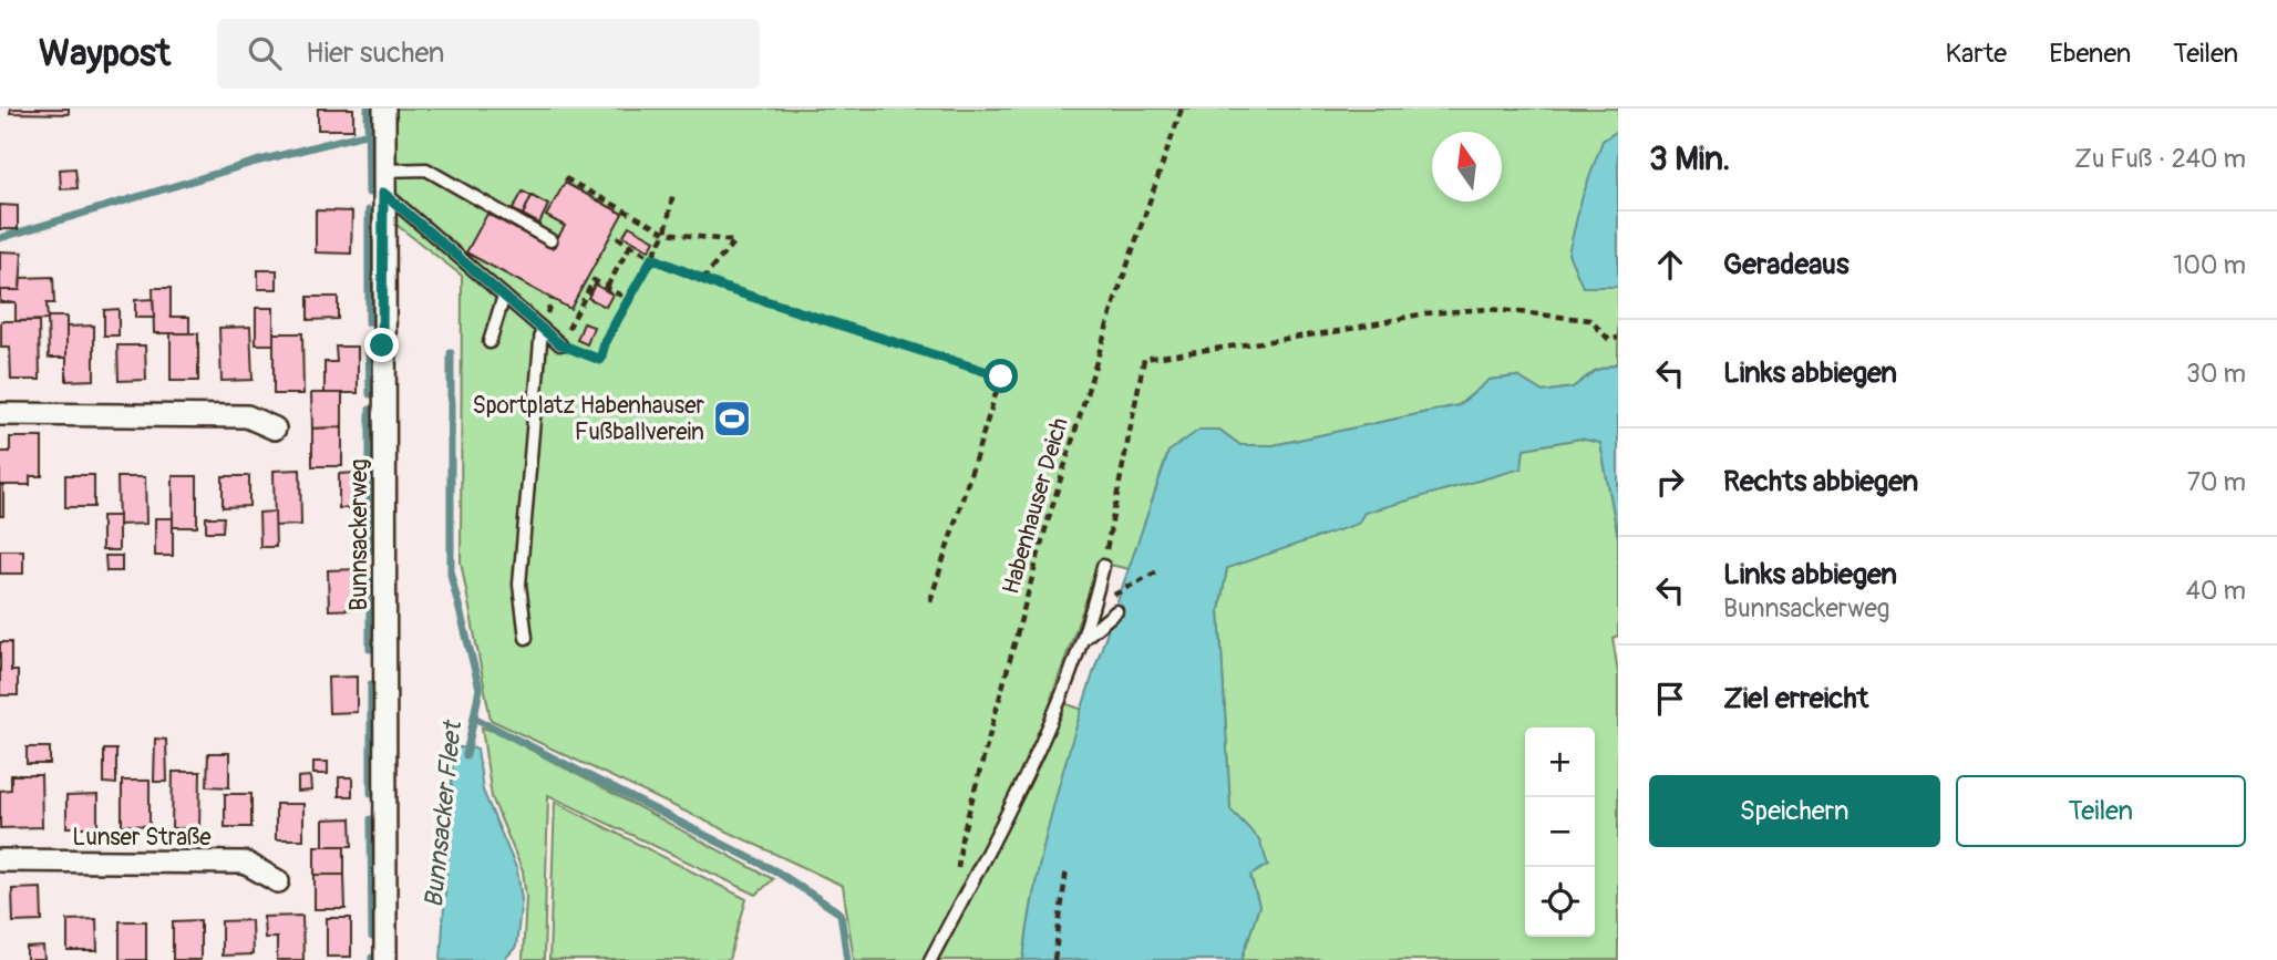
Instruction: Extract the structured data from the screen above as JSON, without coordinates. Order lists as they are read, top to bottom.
{
  "streets": {
    "street": ["Bunnsackerweg", "Lunser Straße"],
    "path": ["Habenhauser Deich"]
  },
  "water": ["Bunnsacker Fleet"],
  "places": {
    "sports": ["Sportplatz Habenhauser Fußballverein"]
  },
  "north": "top",
  "page": {
    "header": "Waypost",
    "search": "Hier suchen",
    "nav": ["Karte", "Ebenen", "Teilen"],
    "heading": ["3 Min.", "Zu Fuß · 240 m"],
    "list": [
      ["Geradeaus", "100 m"],
      ["Links abbiegen", "30 m"],
      ["Rechts abbiegen", "70 m"],
      ["Links abbiegen", "Bunnsackerweg", "40 m"],
      "Ziel erreicht"
    ],
    "map_buttons": ["+", "−"],
    "buttons": ["Speichern", "Teilen"]
  }
}
